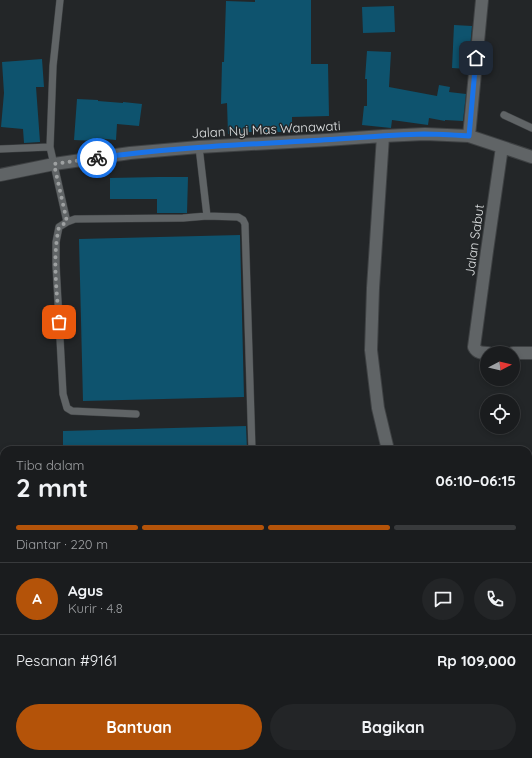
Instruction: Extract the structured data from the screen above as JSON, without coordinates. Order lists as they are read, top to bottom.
{
  "streets": {
    "street": ["Jalan Nyi Mas Wanawati", "Jalan Sabut"]
  },
  "crossings": [
    ["Jalan Nyi Mas Wanawati", "Jalan Sabut"]
  ],
  "north": "right",
  "page": {
    "heading": ["2 mnt", "Tiba dalam", "06:10–06:15"],
    "panel": [
      "Agus",
      "Kurir · 4.8",
      "Pesanan #9161",
      "Rp 109,000"
    ],
    "bar": "Diantar · 220 m",
    "round": "A",
    "buttons": ["Bantuan", "Bagikan"]
  }
}
